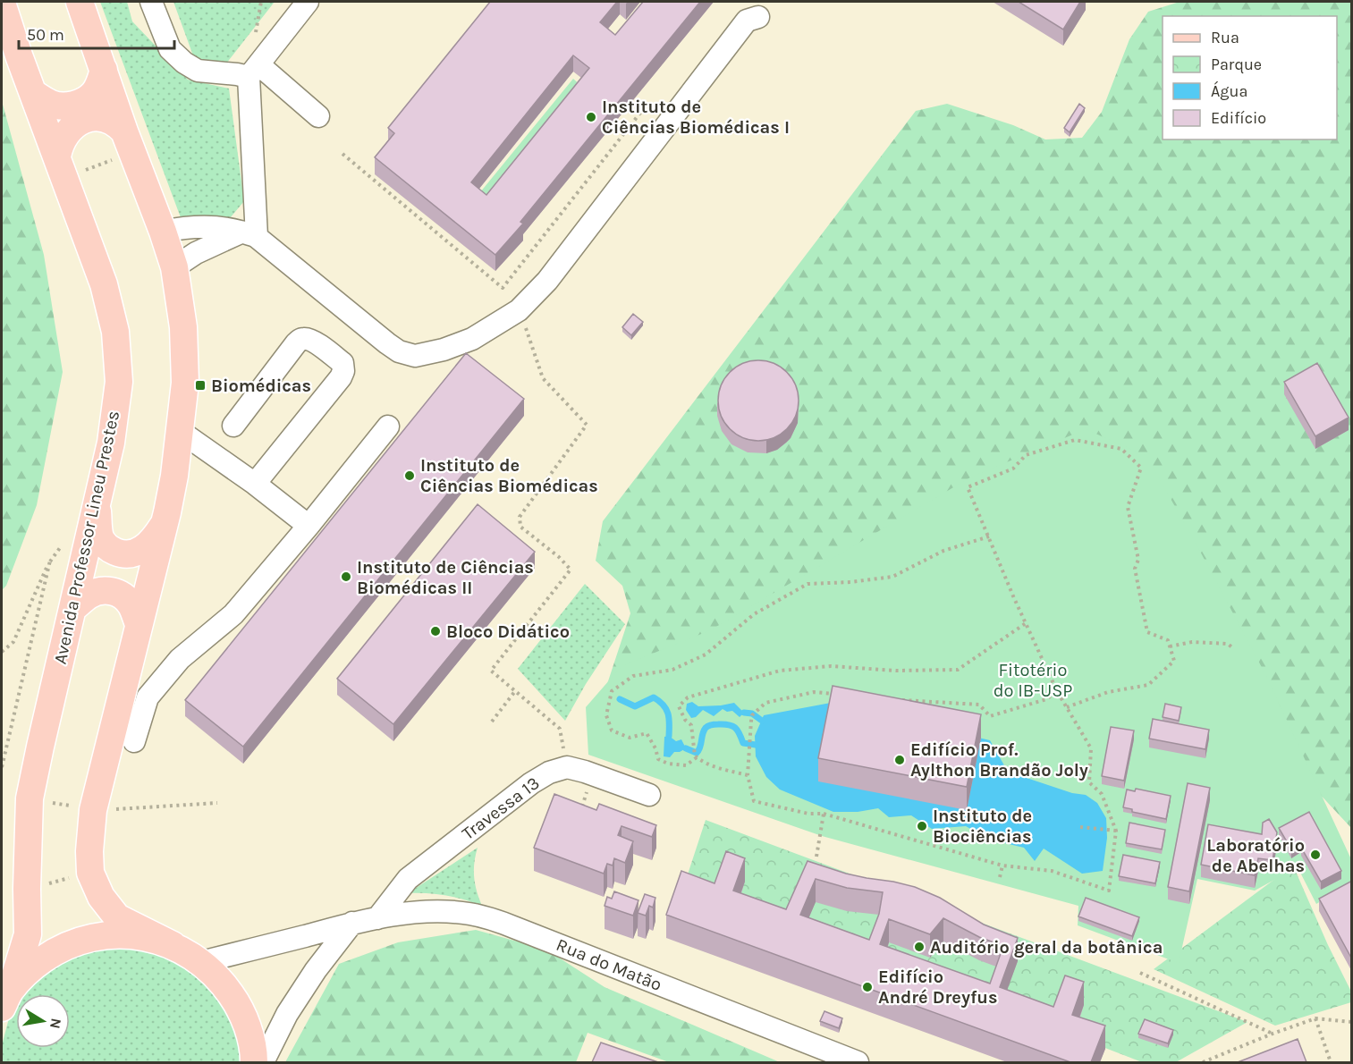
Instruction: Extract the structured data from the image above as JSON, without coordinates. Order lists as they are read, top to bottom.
{
  "streets": {
    "main road": ["Avenida Professor Lineu Prestes"],
    "street": ["Travessa 13", "Rua do Matão"]
  },
  "crossings": [
    ["Travessa 13", "Rua do Matão"]
  ],
  "parks": ["Fitotério do IB-USP"],
  "places": {
    "other": [
      "Instituto de Ciências Biomédicas I",
      "Instituto de Ciências Biomédicas",
      "Instituto de Ciências Biomédicas II",
      "Bloco Didático",
      "Edifício Prof. Aylthon Brandão Joly",
      "Instituto de Biociências",
      "Laboratório de Abelhas",
      "Auditório geral da botânica",
      "Edifício André Dreyfus"
    ],
    "transit": ["Biomédicas"]
  },
  "legend": [
    "Rua",
    "Parque",
    "Água",
    "Edifício"
  ],
  "scale_bar": "50 m",
  "north": "right"
}
